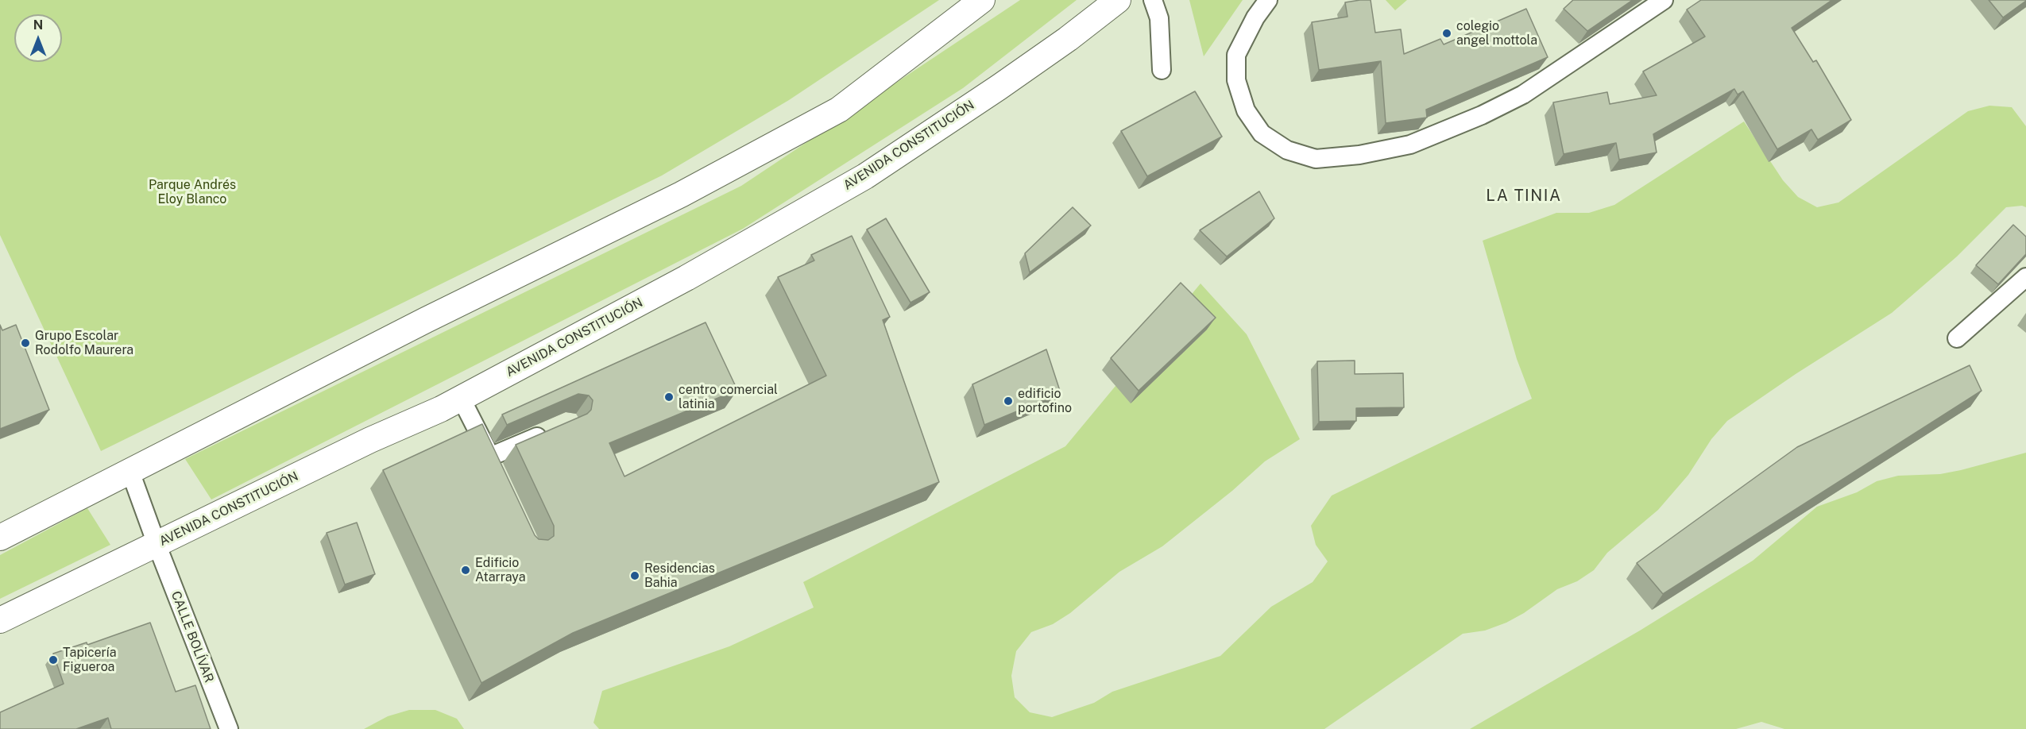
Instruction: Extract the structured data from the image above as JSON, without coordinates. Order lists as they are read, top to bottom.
{
  "streets": {
    "main road": ["AVENIDA CONSTITUCIÓN"],
    "street": ["CALLE BOLÍVAR"]
  },
  "crossings": [
    ["AVENIDA CONSTITUCIÓN", "CALLE BOLÍVAR"]
  ],
  "districts": ["LA TINIA"],
  "parks": ["Parque Andrés Eloy Blanco"],
  "places": [
    "colegio angel mottola",
    "Grupo Escolar Rodolfo Maurera",
    "centro comercial latinia",
    "edificio portofino",
    "Edificio Atarraya",
    "Residencias Bahia",
    "Tapicería Figueroa"
  ],
  "north": "top"
}
